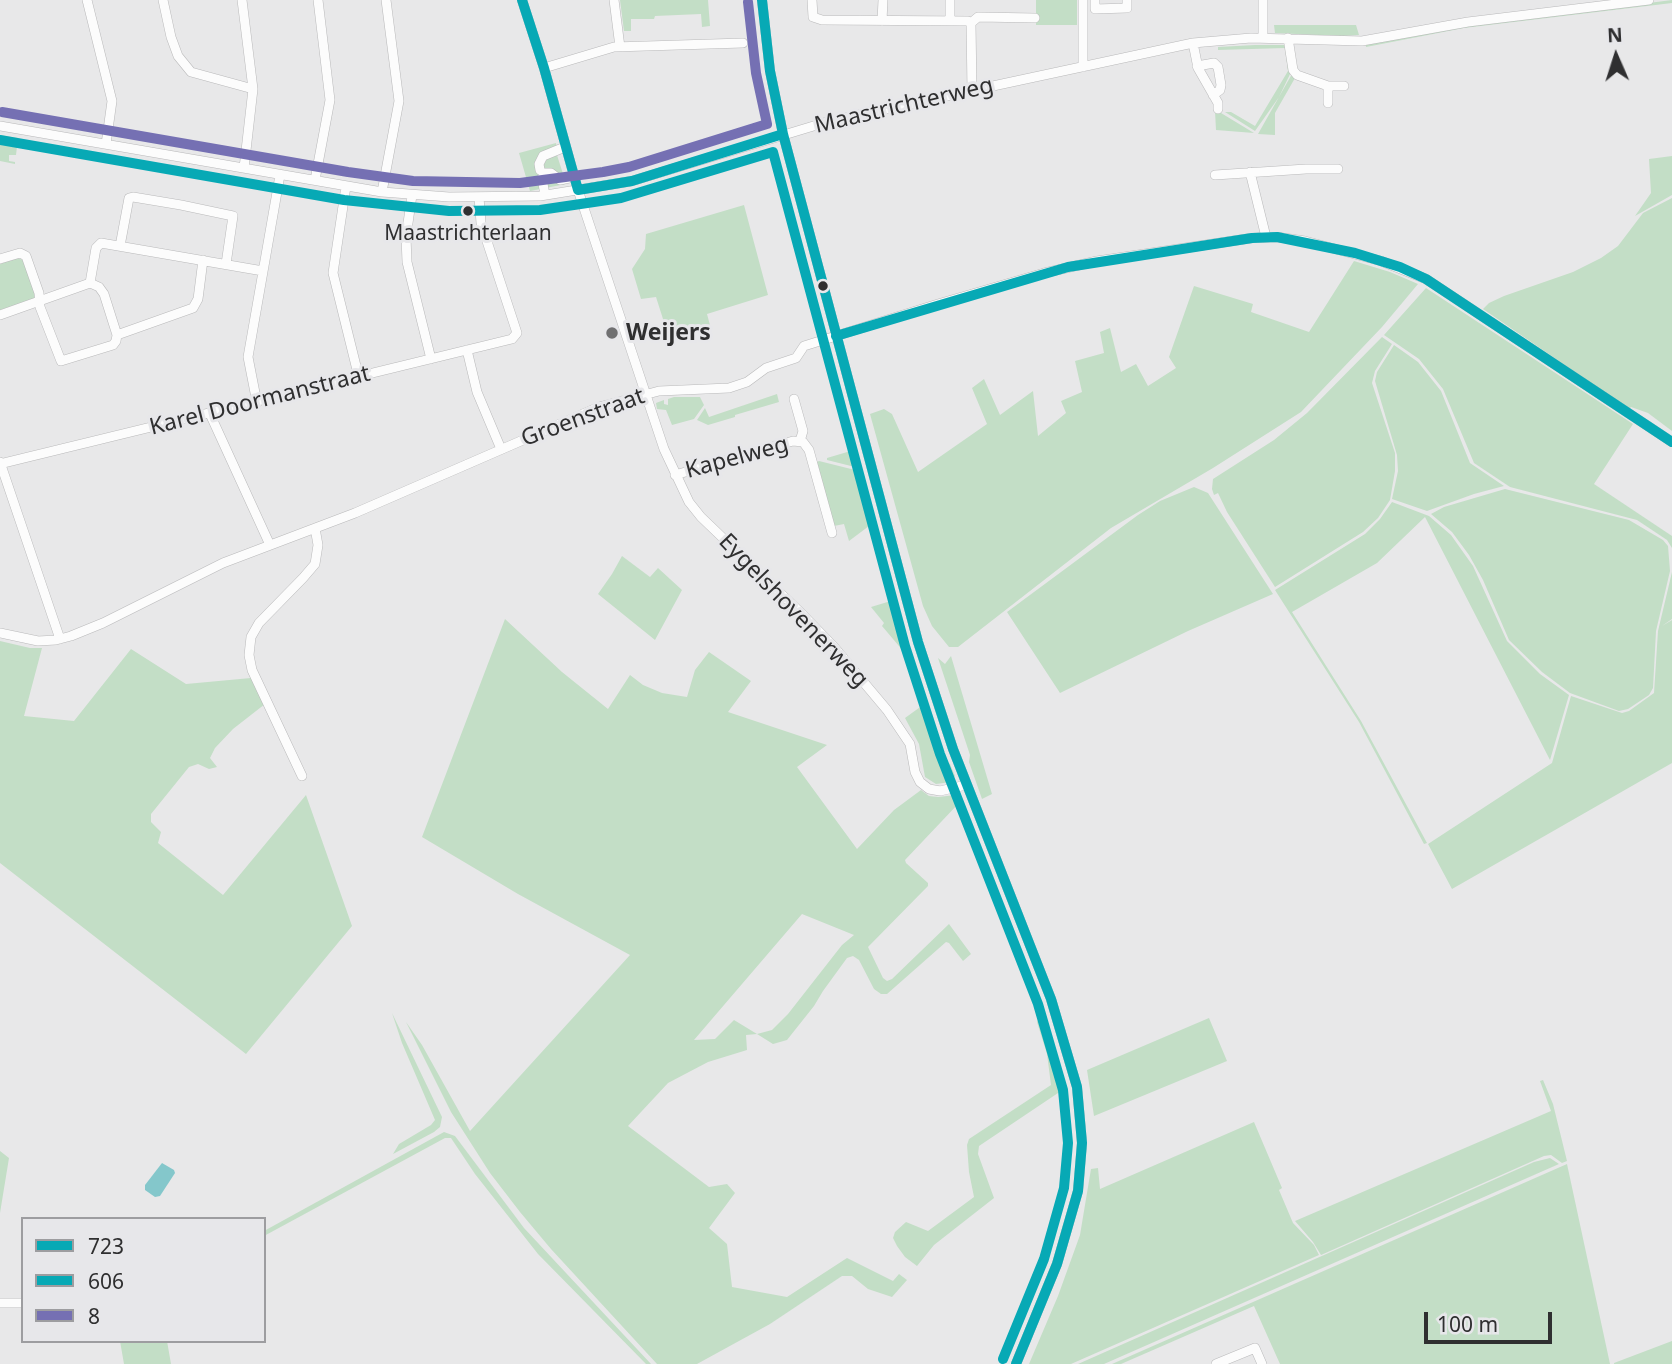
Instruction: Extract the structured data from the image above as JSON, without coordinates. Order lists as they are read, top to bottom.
{
  "streets": {
    "street": [
      "Maastrichterweg",
      "Karel Doormanstraat",
      "Groenstraat",
      "Kapelweg",
      "Eygelshovenerweg"
    ]
  },
  "crossings": [
    ["Maastrichterweg", "Eygelshovenerweg"],
    ["Groenstraat", "Eygelshovenerweg"],
    ["Kapelweg", "Eygelshovenerweg"]
  ],
  "places": ["Maastrichterlaan", "Weijers"],
  "lines": ["transit line 723", "transit line 8", "transit line 606"],
  "legend": ["723", "606", "8"],
  "scale_bar": "100 m",
  "north": "top"
}
